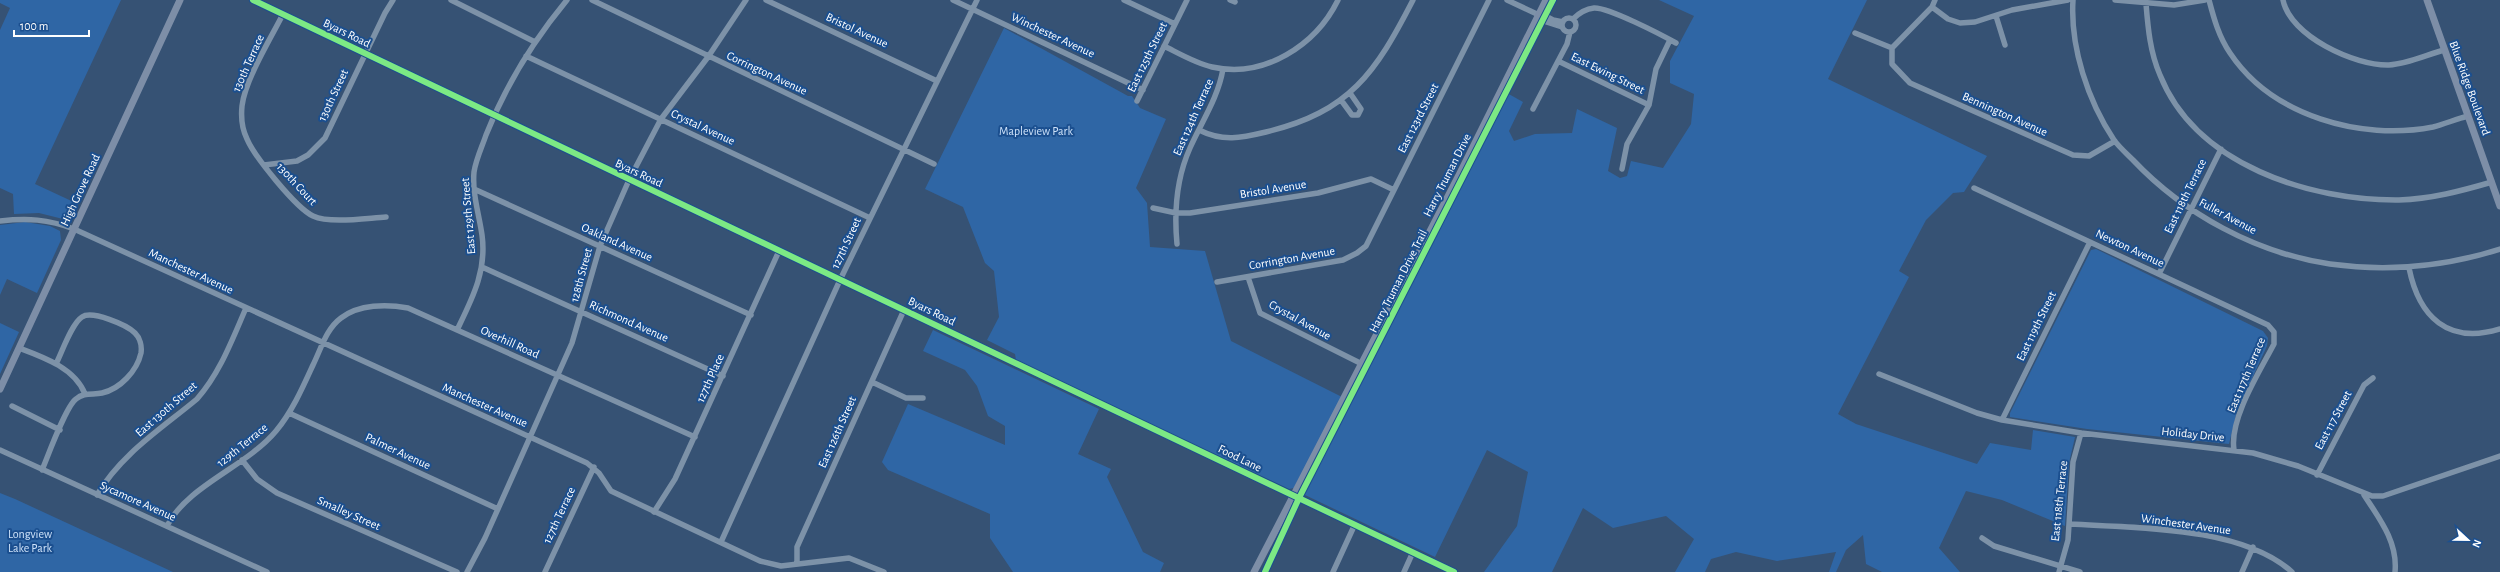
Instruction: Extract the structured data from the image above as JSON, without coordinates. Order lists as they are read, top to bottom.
{
  "streets": {
    "main road": ["Blue Ridge Boulevard", "Harry Truman Drive", "High Grove Road"],
    "street": [
      "Bristol Avenue",
      "Byars Road",
      "Winchester Avenue",
      "East 125th Street",
      "130th Terrace",
      "Corrington Avenue",
      "East Ewing Street",
      "130th Street",
      "Bennington Avenue",
      "East 124th Terrace",
      "East 123rd Street",
      "Crystal Avenue",
      "130th Court",
      "East 118th Terrace",
      "East 129th Street",
      "Fuller Avenue",
      "Oakland Avenue",
      "127th Street",
      "Newton Avenue",
      "Manchester Avenue",
      "128th Street",
      "Richmond Avenue",
      "East 119th Street",
      "Overhill Road",
      "East 117th Terrace",
      "127th Place",
      "East 130th Street",
      "East 117 Street",
      "East 126th Street",
      "Holiday Drive",
      "129th Terrace",
      "Palmer Avenue",
      "Food Lane",
      "Sycamore Avenue",
      "Smalley Street",
      "127th Terrace"
    ],
    "cycle path": ["Harry Truman Drive Trail"]
  },
  "crossings": [
    ["Bristol Avenue", "East 124th Terrace"],
    ["Bristol Avenue", "East 123rd Street"],
    ["Bristol Avenue", "127th Street"],
    ["Byars Road", "130th Terrace"],
    ["Byars Road", "130th Street"],
    ["Byars Road", "East 129th Street"],
    ["Byars Road", "127th Street"],
    ["Byars Road", "128th Street"],
    ["Byars Road", "127th Place"],
    ["Byars Road", "East 126th Street"],
    ["Byars Road", "Food Lane"],
    ["Winchester Avenue", "East 125th Street"],
    ["Winchester Avenue", "East 118th Terrace"],
    ["Winchester Avenue", "127th Street"],
    ["130th Terrace", "130th Street"],
    ["130th Terrace", "130th Court"],
    ["Corrington Avenue", "East 123rd Street"],
    ["Corrington Avenue", "Crystal Avenue"],
    ["Corrington Avenue", "127th Street"],
    ["Corrington Avenue", "128th Street"],
    ["130th Street", "130th Court"],
    ["Bennington Avenue", "Fuller Avenue"],
    ["Crystal Avenue", "Harry Truman Drive"],
    ["Crystal Avenue", "East 129th Street"],
    ["Crystal Avenue", "127th Street"],
    ["Crystal Avenue", "128th Street"],
    ["Harry Truman Drive", "Food Lane"],
    ["High Grove Road", "Manchester Avenue"],
    ["East 118th Terrace", "Fuller Avenue"],
    ["East 118th Terrace", "Newton Avenue"],
    ["East 118th Terrace", "Holiday Drive"],
    ["East 129th Street", "Oakland Avenue"],
    ["East 129th Street", "Richmond Avenue"],
    ["East 129th Street", "Overhill Road"],
    ["Oakland Avenue", "128th Street"],
    ["Oakland Avenue", "127th Place"],
    ["127th Street", "Manchester Avenue"],
    ["Newton Avenue", "East 119th Street"],
    ["Newton Avenue", "East 117th Terrace"],
    ["Manchester Avenue", "128th Street"],
    ["Manchester Avenue", "Overhill Road"],
    ["Manchester Avenue", "127th Place"],
    ["Manchester Avenue", "East 130th Street"],
    ["Manchester Avenue", "East 126th Street"],
    ["Manchester Avenue", "129th Terrace"],
    ["Manchester Avenue", "127th Terrace"],
    ["128th Street", "Richmond Avenue"],
    ["128th Street", "Overhill Road"],
    ["128th Street", "Palmer Avenue"],
    ["Richmond Avenue", "127th Place"],
    ["East 119th Street", "Holiday Drive"],
    ["Overhill Road", "127th Place"],
    ["Overhill Road", "129th Terrace"],
    ["East 117th Terrace", "Holiday Drive"],
    ["East 130th Street", "Sycamore Avenue"],
    ["East 117 Street", "Holiday Drive"],
    ["129th Terrace", "Palmer Avenue"],
    ["129th Terrace", "Sycamore Avenue"],
    ["129th Terrace", "Smalley Street"]
  ],
  "parks": ["Mapleview Park", "Longview Lake Park"],
  "scale_bar": "100 m",
  "north": "right"
}
